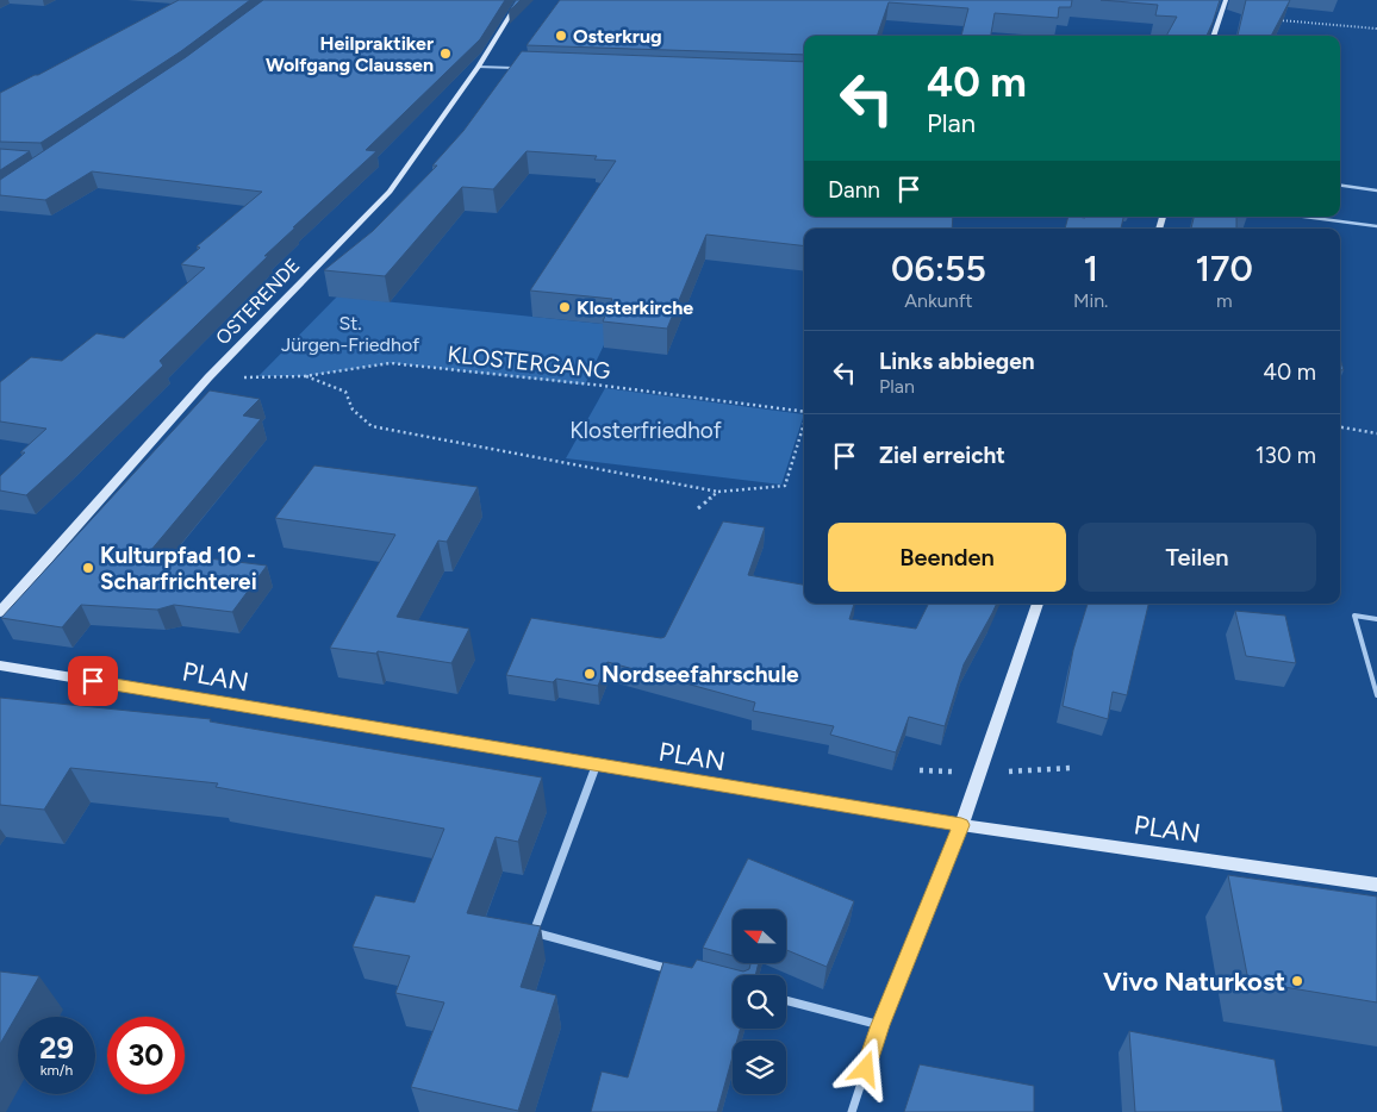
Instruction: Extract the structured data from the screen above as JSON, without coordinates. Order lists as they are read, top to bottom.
{
  "streets": {
    "main road": ["OSTERENDE", "PLAN"],
    "path": ["KLOSTERGANG"]
  },
  "crossings": [
    ["OSTERENDE", "KLOSTERGANG"]
  ],
  "parks": ["St. Jürgen-Friedhof", "Klosterfriedhof"],
  "places": [
    "Osterkrug",
    "Heilpraktiker Wolfgang Claussen",
    "Klosterkirche",
    "Kulturpfad 10 - Scharfrichterei",
    "Nordseefahrschule",
    "Vivo Naturkost"
  ],
  "north": "left",
  "page": {
    "turn": ["40 m", "Plan"],
    "then": "Dann",
    "eta": [
      "06:55",
      "Ankunft",
      "1",
      "Min.",
      "170",
      "m"
    ],
    "list": [
      {
        "name": "Links abbiegen",
        "note": "Plan",
        "value": "40 m"
      },
      {
        "name": "Ziel erreicht",
        "value": "130 m"
      }
    ],
    "buttons": ["Beenden", "Teilen"],
    "speed": "29 km/h",
    "limit": "30"
  }
}
